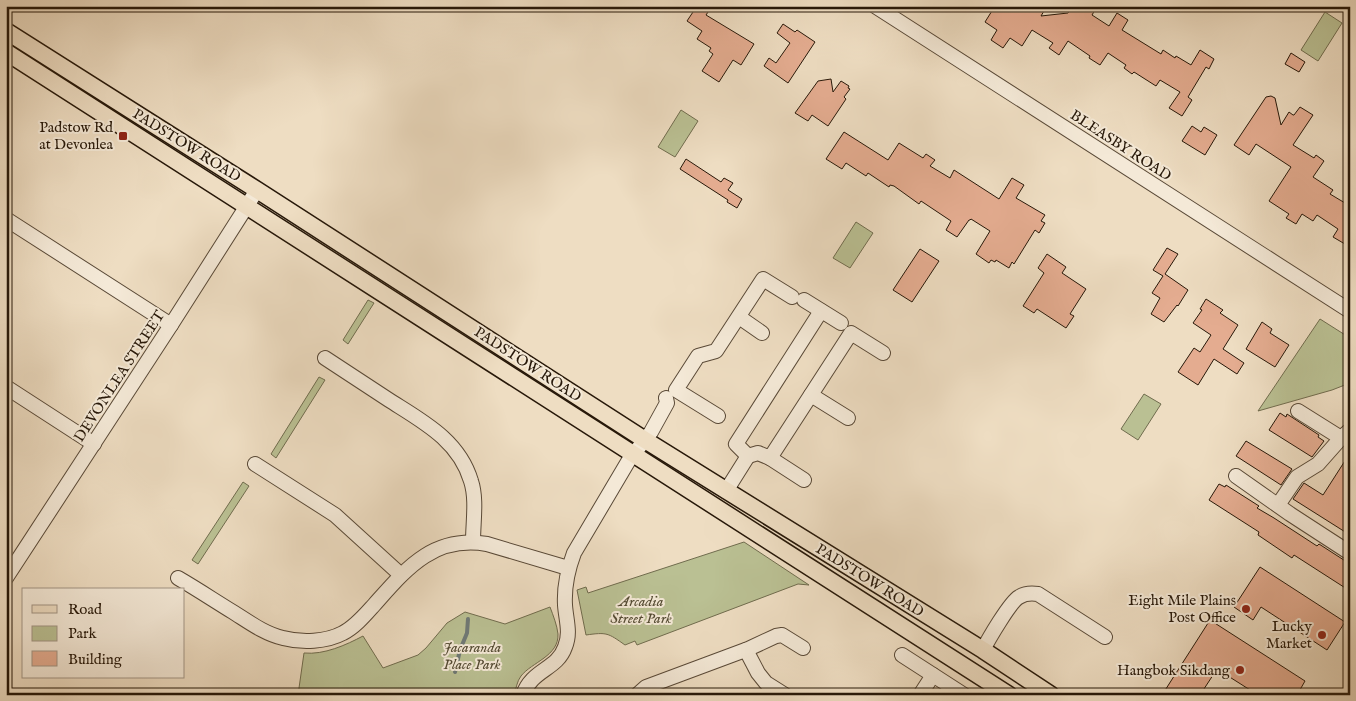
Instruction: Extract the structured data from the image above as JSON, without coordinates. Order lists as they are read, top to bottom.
{
  "streets": {
    "main road": ["PADSTOW ROAD"],
    "street": ["BLEASBY ROAD", "DEVONLEA STREET"]
  },
  "crossings": [
    ["PADSTOW ROAD", "DEVONLEA STREET"]
  ],
  "parks": ["Arcadia Street Park", "Jacaranda Place Park"],
  "places": {
    "transit": ["Padstow Rd at Devonlea"],
    "other": ["Eight Mile Plains Post Office", "Lucky Market", "Hangbok Sikdang"]
  },
  "legend": ["Road", "Park", "Building"]
}
